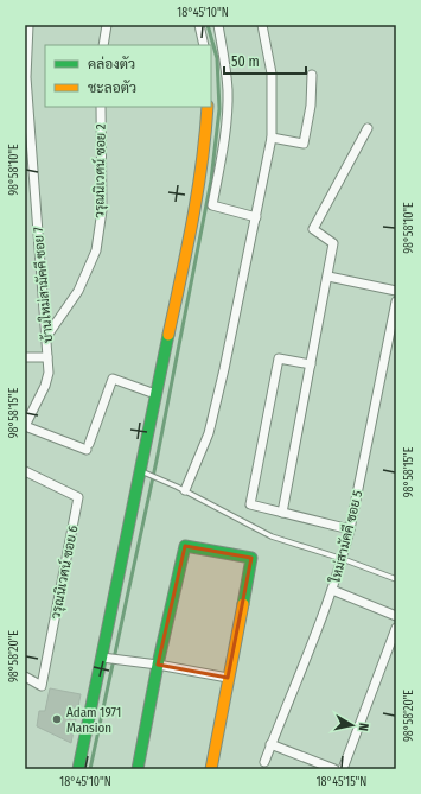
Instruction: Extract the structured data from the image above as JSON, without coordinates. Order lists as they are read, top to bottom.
{
  "streets": {
    "street": [
      "วรุณนิเวศน์ ซอย 2",
      "บ้านใหม่สามัคคี ซอย 7",
      "ใหม่สามัคคี ซอย 5",
      "วรุณนิเวศน์ ซอย 6"
    ]
  },
  "crossings": [
    ["วรุณนิเวศน์ ซอย 2", "บ้านใหม่สามัคคี ซอย 7"]
  ],
  "places": ["Adam 1971 Mansion"],
  "legend": ["คล่องตัว", "ชะลอตัว"],
  "scale_bar": "50 m",
  "north": "right",
  "coordinates": [
    "18°45'10\"N",
    "98°58'10\"E",
    "98°58'15\"E",
    "98°58'20\"E",
    "18°45'15\"N"
  ]
}
